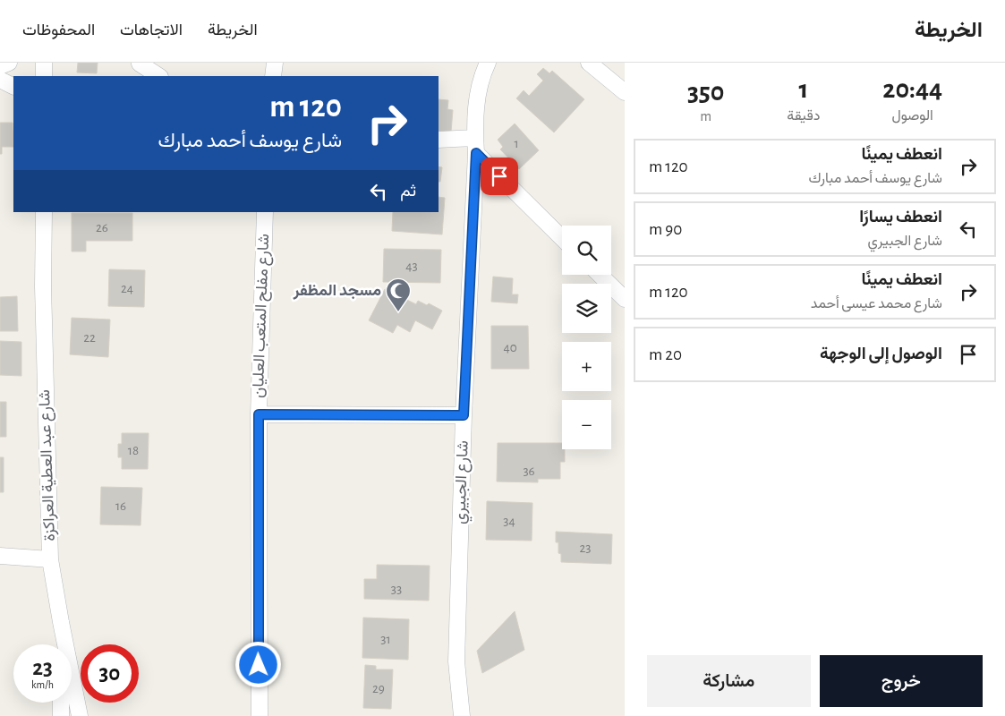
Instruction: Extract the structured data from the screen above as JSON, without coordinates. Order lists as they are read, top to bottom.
{
  "streets": {
    "street": ["شارع مفلح المتعب العليان", "شارع عبد العطية العراكزة", "شارع الجبيري"]
  },
  "places": {
    "mosque": ["مسجد المظفر"]
  },
  "house_numbers": [
    "1",
    "26",
    "43",
    "24",
    "22",
    "40",
    "18",
    "36",
    "16",
    "34",
    "23",
    "33",
    "31",
    "29"
  ],
  "page": {
    "header": "الخريطة",
    "nav": ["الخريطة", "الاتجاهات", "المحفوظات"],
    "eta": [
      "20:44",
      "الوصول",
      "1",
      "دقيقة",
      "350",
      "m"
    ],
    "turn": ["120 m", "شارع يوسف أحمد مبارك"],
    "list": [
      {
        "name": "انعطف يمينًا",
        "note": "شارع يوسف أحمد مبارك",
        "value": "120 m"
      },
      {
        "name": "انعطف يسارًا",
        "note": "شارع الجبيري",
        "value": "90 m"
      },
      {
        "name": "انعطف يمينًا",
        "note": "شارع محمد عيسى أحمد",
        "value": "120 m"
      },
      {
        "name": "الوصول إلى الوجهة",
        "value": "20 m"
      }
    ],
    "then": "ثم",
    "map_buttons": ["+", "−"],
    "speed": "23 km/h",
    "limit": "30",
    "buttons": ["خروج", "مشاركة"]
  }
}
